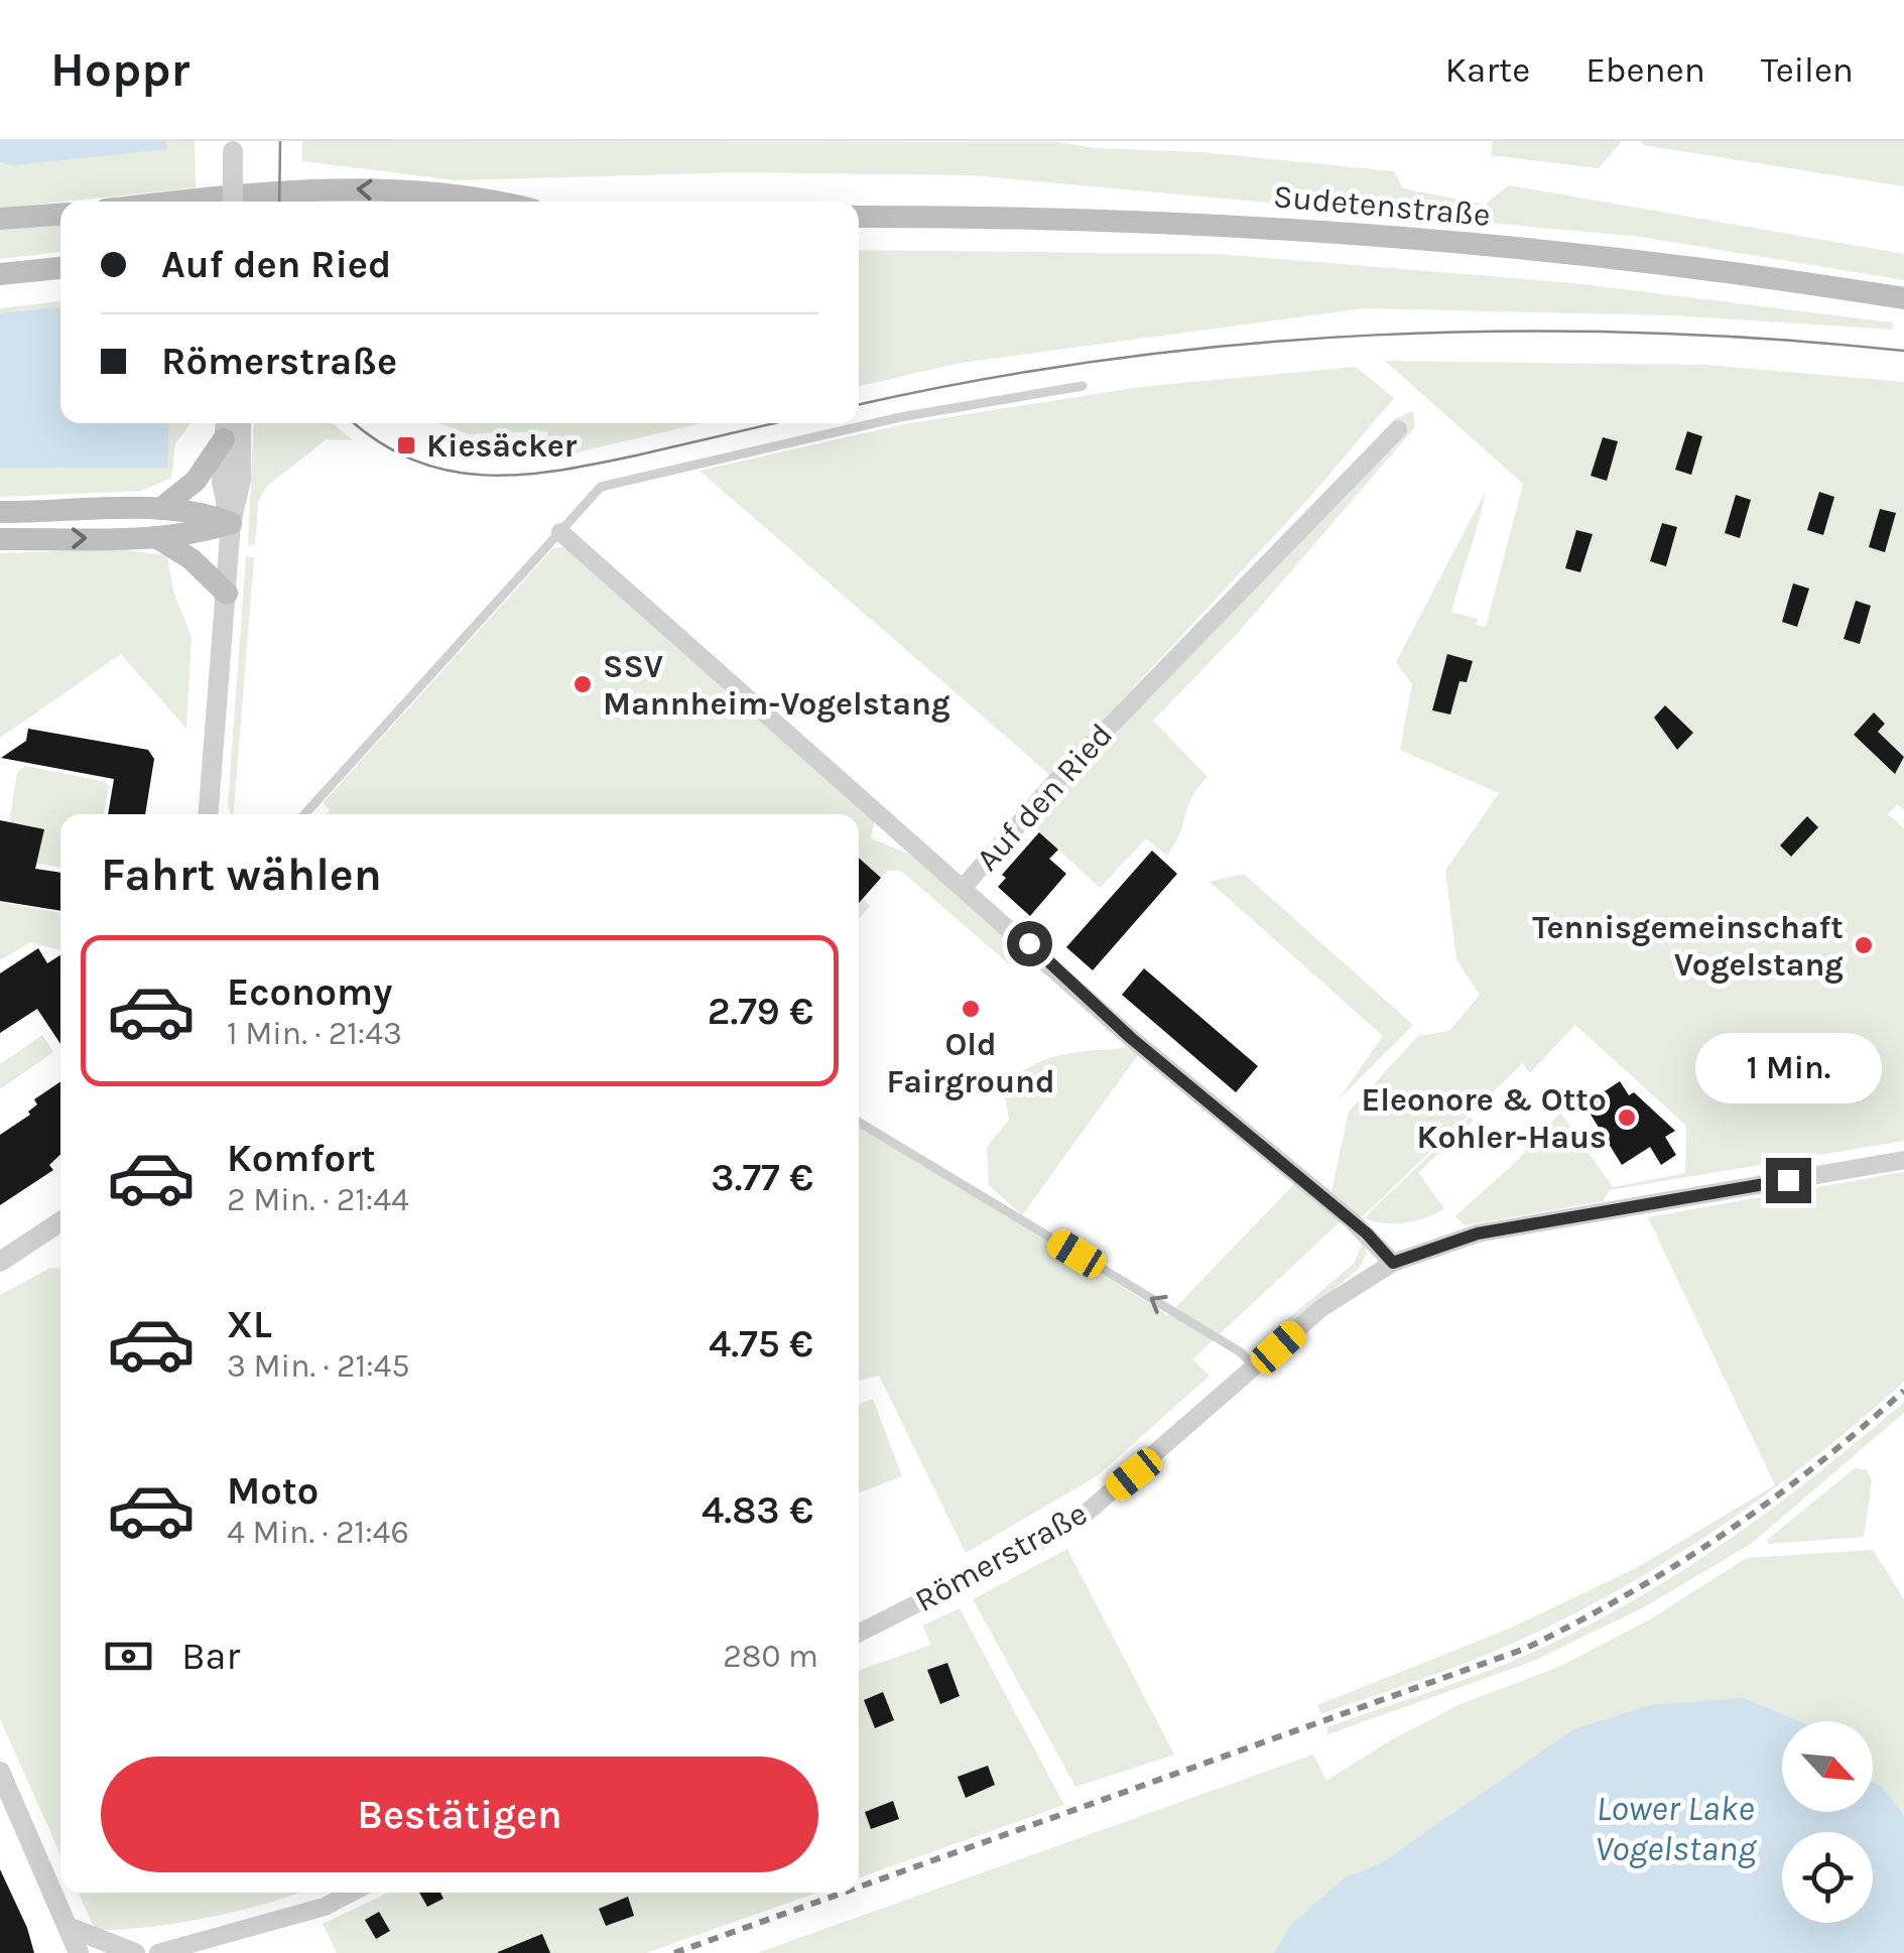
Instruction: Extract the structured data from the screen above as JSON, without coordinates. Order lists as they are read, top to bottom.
{
  "streets": {
    "main road": ["Sudetenstraße"],
    "street": ["Auf den Ried", "Römerstraße"]
  },
  "crossings": [
    ["Auf den Ried", "Römerstraße"]
  ],
  "water": ["Lower Lake Vogelstang"],
  "places": {
    "transit": ["Kiesäcker"],
    "other": [
      "SSV Mannheim-Vogelstang",
      "Tennisgemeinschaft Vogelstang",
      "Old Fairground",
      "Eleonore & Otto Kohler-Haus"
    ]
  },
  "north": "bottom right",
  "page": {
    "header": "Hoppr",
    "nav": ["Karte", "Ebenen", "Teilen"],
    "banner": ["Auf den Ried", "Römerstraße"],
    "heading": "Fahrt wählen",
    "list": [
      {
        "name": "Economy",
        "note": "1 Min. · 21:43",
        "value": "2.79 €"
      },
      {
        "name": "Komfort",
        "note": "2 Min. · 21:44",
        "value": "3.77 €"
      },
      {
        "name": "XL",
        "note": "3 Min. · 21:45",
        "value": "4.75 €"
      },
      {
        "name": "Moto",
        "note": "4 Min. · 21:46",
        "value": "4.83 €"
      }
    ],
    "bubble": "1 Min.",
    "pay": ["Bar", "280 m"],
    "buttons": "Bestätigen"
  }
}
